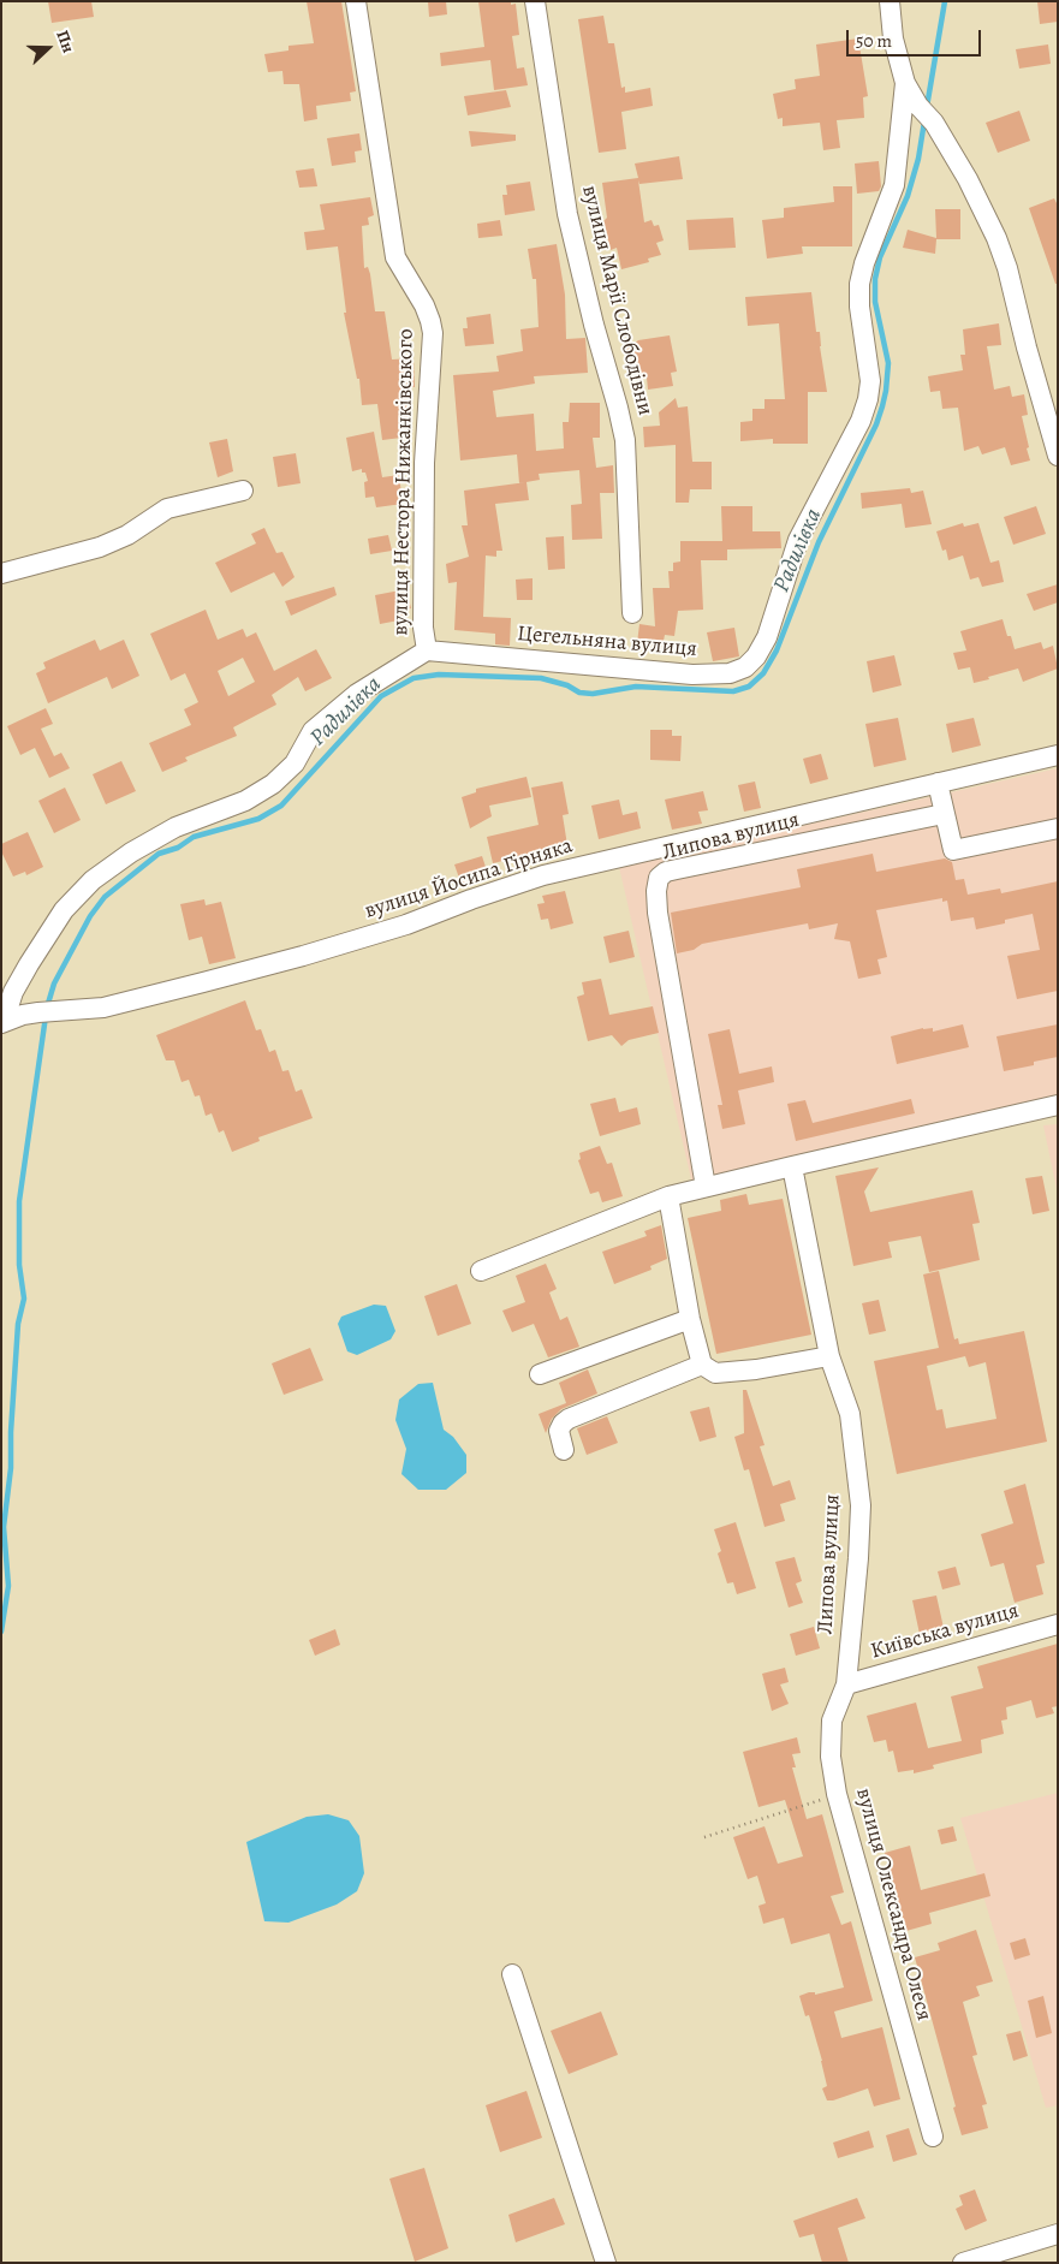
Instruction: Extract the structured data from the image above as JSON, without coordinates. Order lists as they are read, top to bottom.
{
  "streets": {
    "street": [
      "вулиця Марії Слободівни",
      "вулиця Нестора Нижанківського",
      "Цегельняна вулиця",
      "Липова вулиця",
      "вулиця Йосипа Гірняка",
      "Київська вулиця",
      "вулиця Олександра Олеся"
    ]
  },
  "crossings": [
    ["вулиця Нестора Нижанківського", "Цегельняна вулиця"],
    ["Липова вулиця", "Київська вулиця"],
    ["Липова вулиця", "вулиця Олександра Олеся"],
    ["Київська вулиця", "вулиця Олександра Олеся"]
  ],
  "water": ["Радилівка"],
  "scale_bar": "50 m",
  "north": "right"
}
